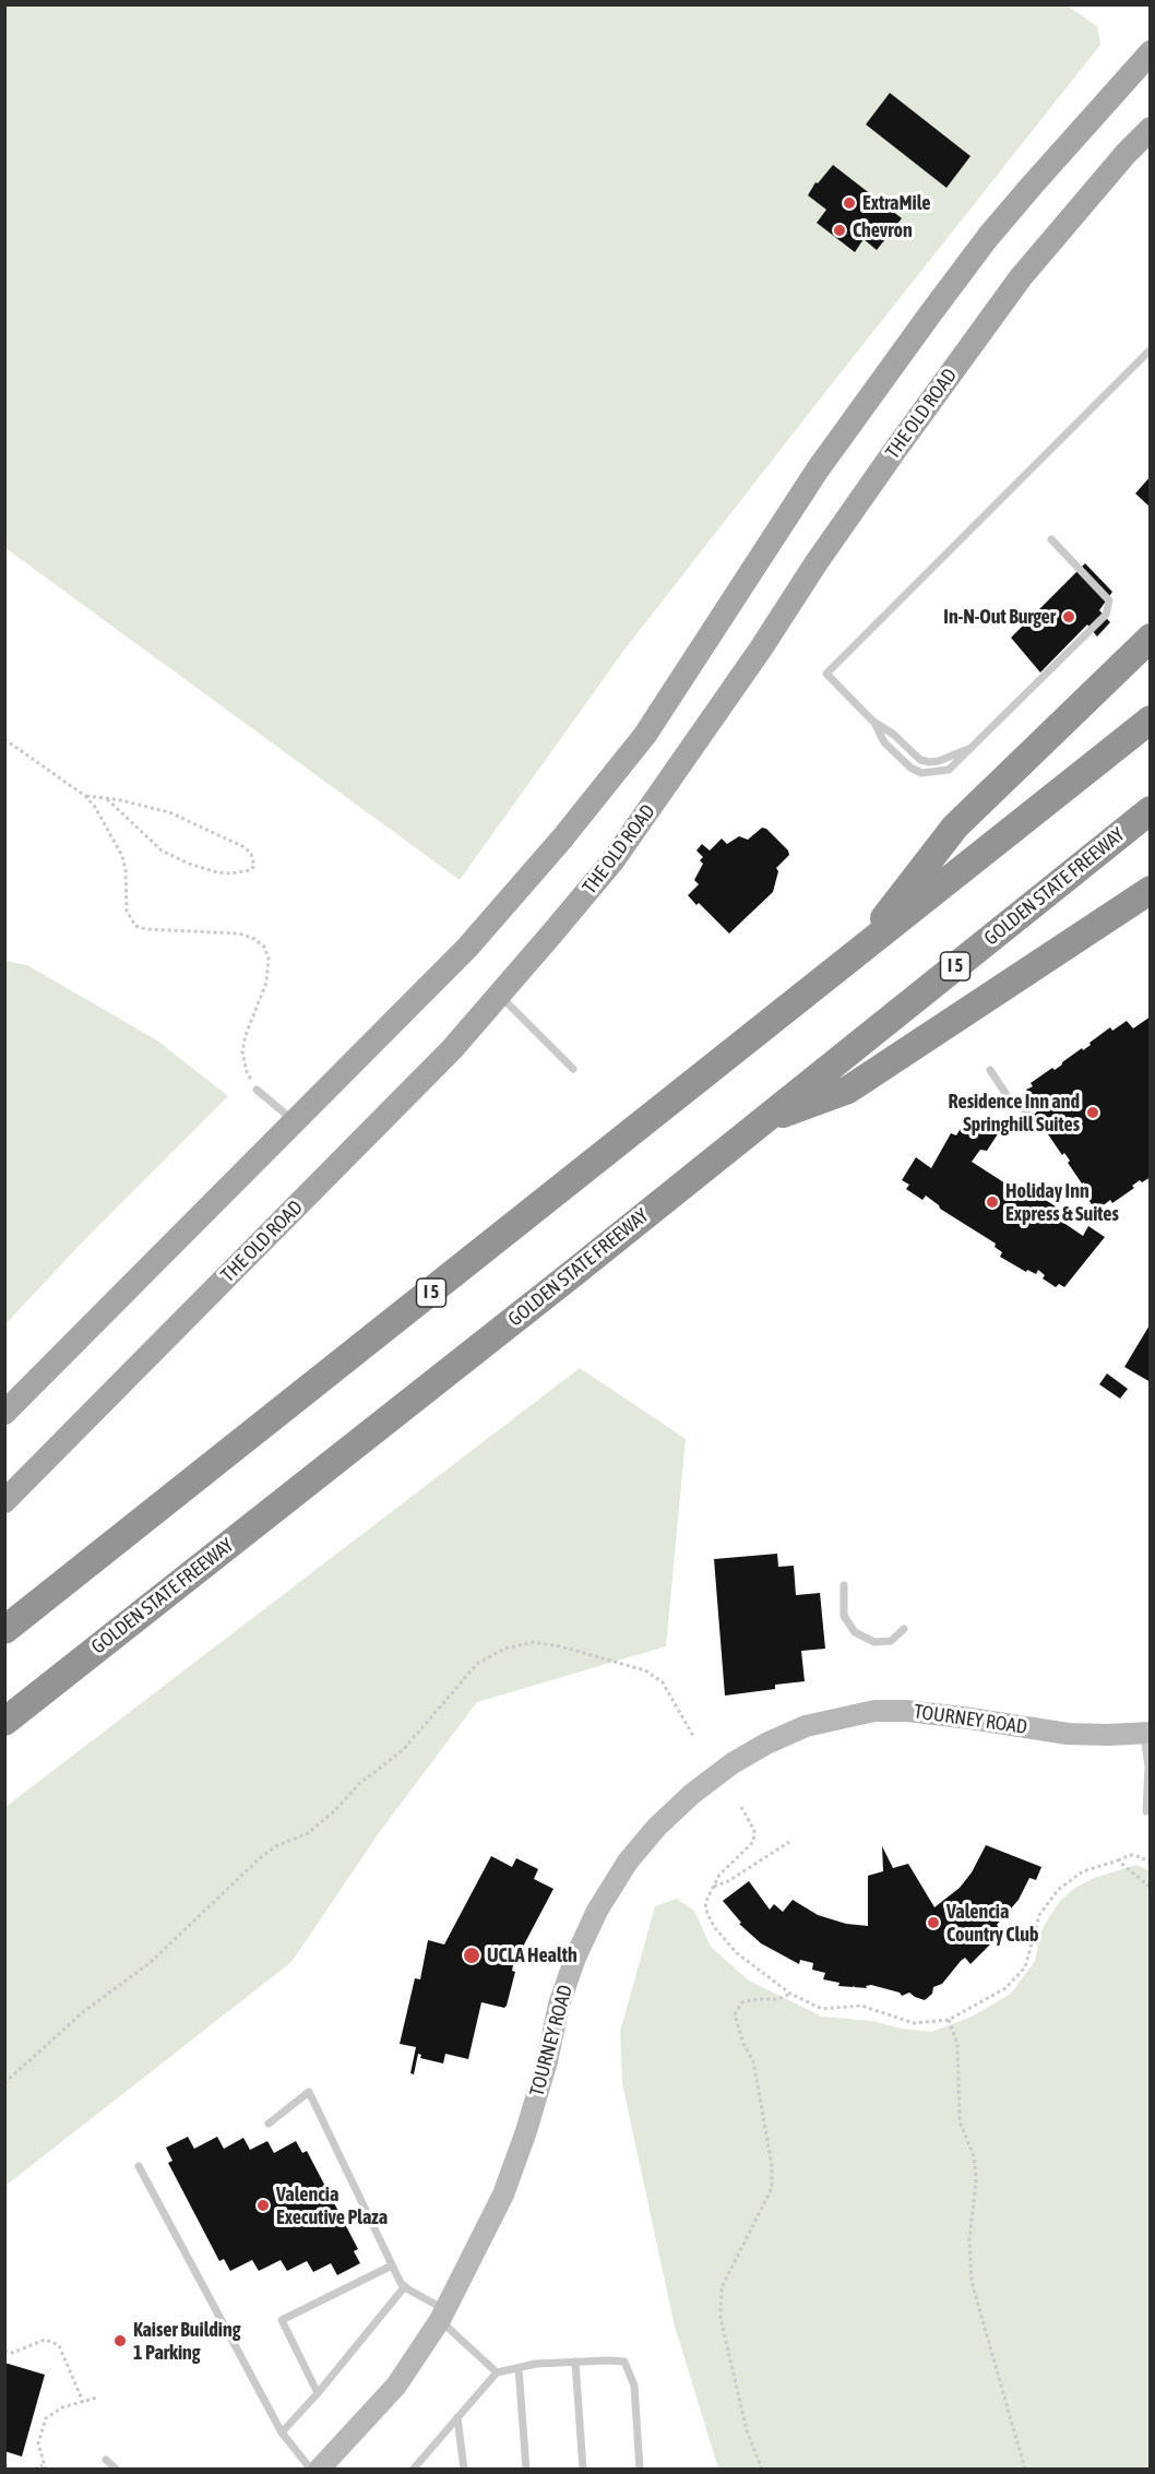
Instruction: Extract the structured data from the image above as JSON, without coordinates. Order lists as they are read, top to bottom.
{
  "streets": {
    "highway": ["GOLDEN STATE FREEWAY", "I 5"],
    "main road": ["THE OLD ROAD"],
    "street": ["TOURNEY ROAD"]
  },
  "crossings": [
    ["GOLDEN STATE FREEWAY", "I 5"]
  ],
  "places": [
    "ExtraMile",
    "Chevron",
    "In-N-Out Burger",
    "Residence Inn and Springhill Suites",
    "Holiday Inn Express & Suites",
    "Valencia Country Club",
    "UCLA Health",
    "Valencia Executive Plaza",
    "Kaiser Building 1 Parking"
  ]
}
